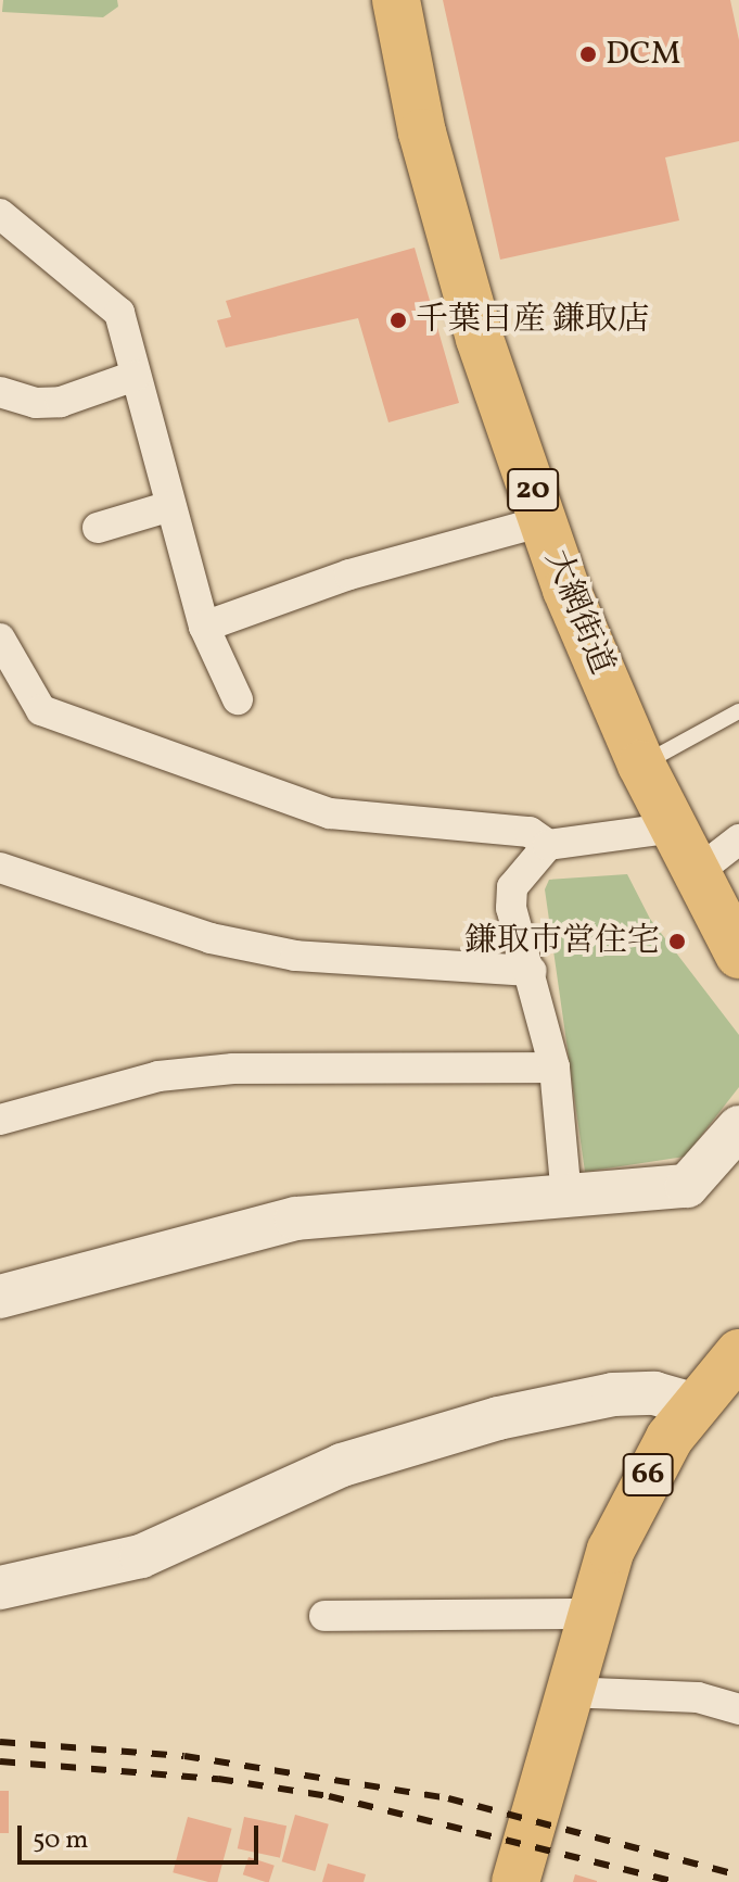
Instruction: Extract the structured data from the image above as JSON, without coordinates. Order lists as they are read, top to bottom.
{
  "streets": {
    "main road": ["20", "大網街道", "66"]
  },
  "places": ["DCM", "千葉日産 鎌取店", "鎌取市営住宅"],
  "scale_bar": "50 m"
}
